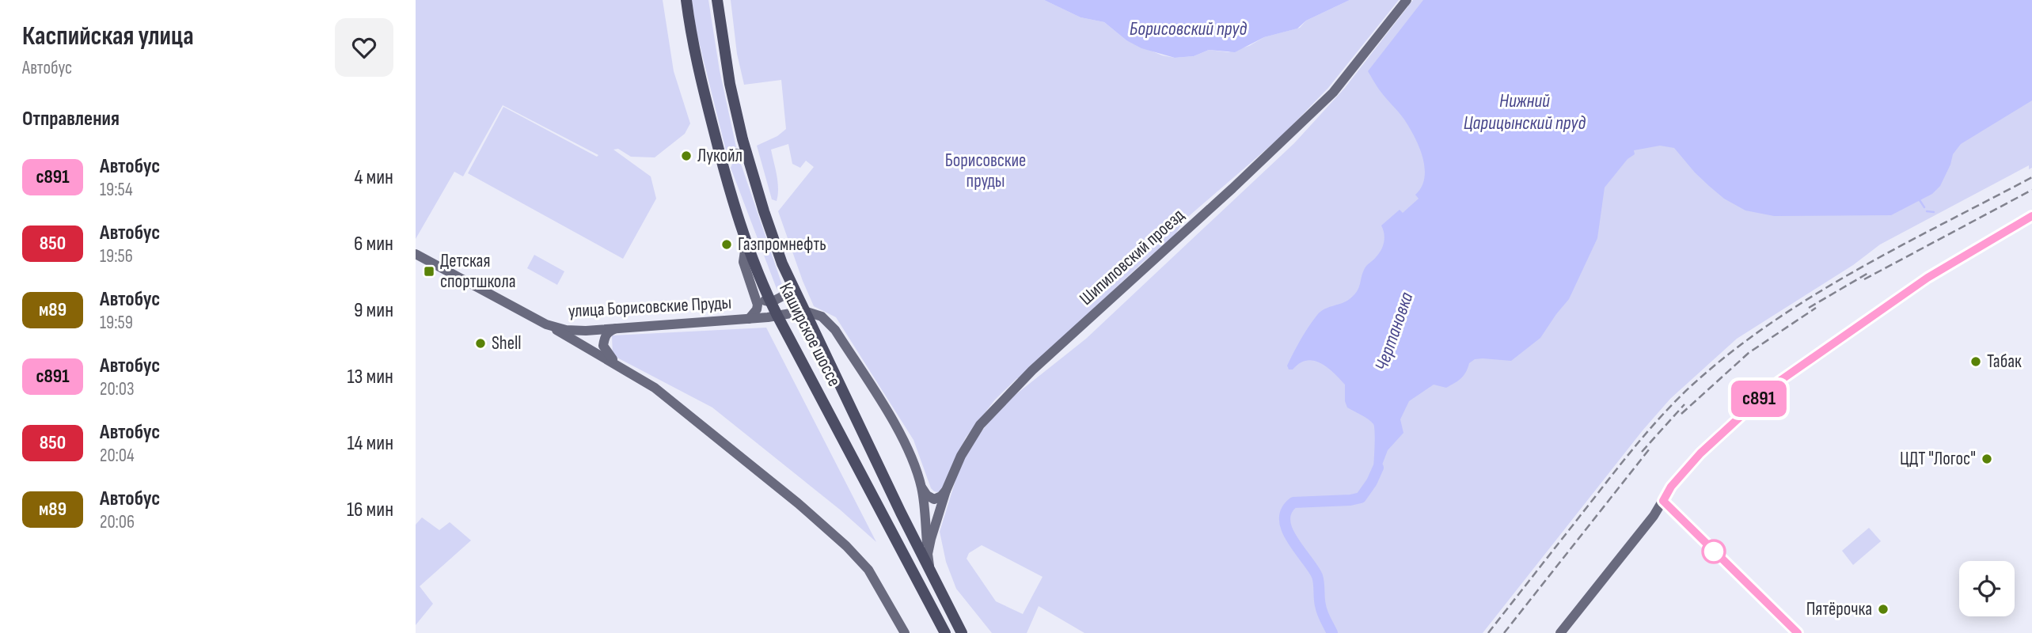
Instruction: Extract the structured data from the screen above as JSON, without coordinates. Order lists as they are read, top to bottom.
{
  "streets": {
    "main road": ["Шипиловский проезд", "улица Борисовские Пруды", "Каширское шоссе"]
  },
  "crossings": [
    ["Шипиловский проезд", "Каширское шоссе"],
    ["улица Борисовские Пруды", "Каширское шоссе"]
  ],
  "water": ["Борисовский пруд", "Нижний Царицынский пруд", "Чертановка"],
  "parks": ["Борисовские пруды"],
  "places": {
    "other": [
      "Лукойл",
      "Газпромнефть",
      "Shell",
      "Табак",
      "ЦДТ \"Логос\"",
      "Пятёрочка"
    ],
    "transit": ["Детская спортшкола"]
  },
  "lines": ["bus line с891"],
  "page": {
    "heading": [
      ["Каспийская улица", "Автобус"],
      "Отправления"
    ],
    "on_map": "с891",
    "list": [
      {
        "mark": "с891",
        "name": "Автобус",
        "note": "19:54",
        "value": "4 мин"
      },
      {
        "mark": "850",
        "name": "Автобус",
        "note": "19:56",
        "value": "6 мин"
      },
      {
        "mark": "м89",
        "name": "Автобус",
        "note": "19:59",
        "value": "9 мин"
      },
      {
        "mark": "с891",
        "name": "Автобус",
        "note": "20:03",
        "value": "13 мин"
      },
      {
        "mark": "850",
        "name": "Автобус",
        "note": "20:04",
        "value": "14 мин"
      },
      {
        "mark": "м89",
        "name": "Автобус",
        "note": "20:06",
        "value": "16 мин"
      }
    ]
  }
}
